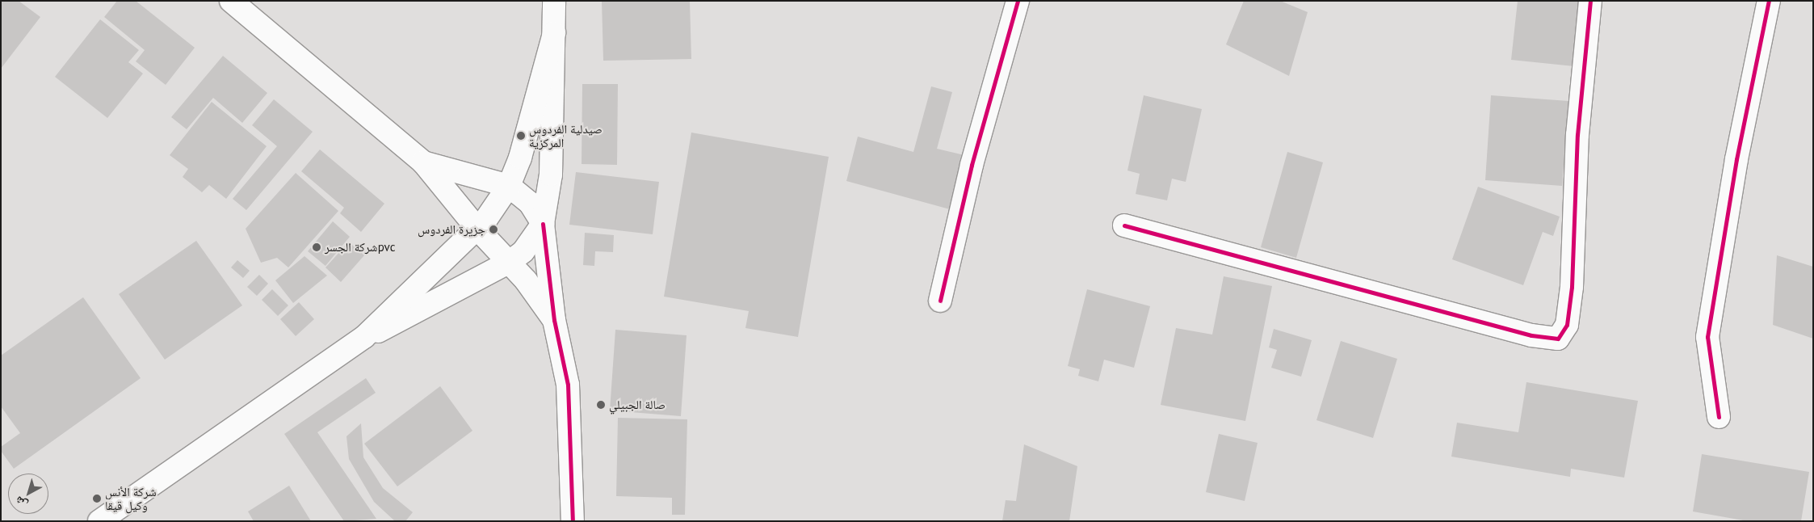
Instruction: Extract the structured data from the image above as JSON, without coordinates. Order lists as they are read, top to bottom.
{
  "places": [
    "صيدلية الفردوس المركزية",
    "جزيرة الفردوس",
    "شركة الجسرpvc",
    "صالة الجبيلي",
    "شركة الأنس وكيل قيقا"
  ],
  "north": "bottom left"
}
